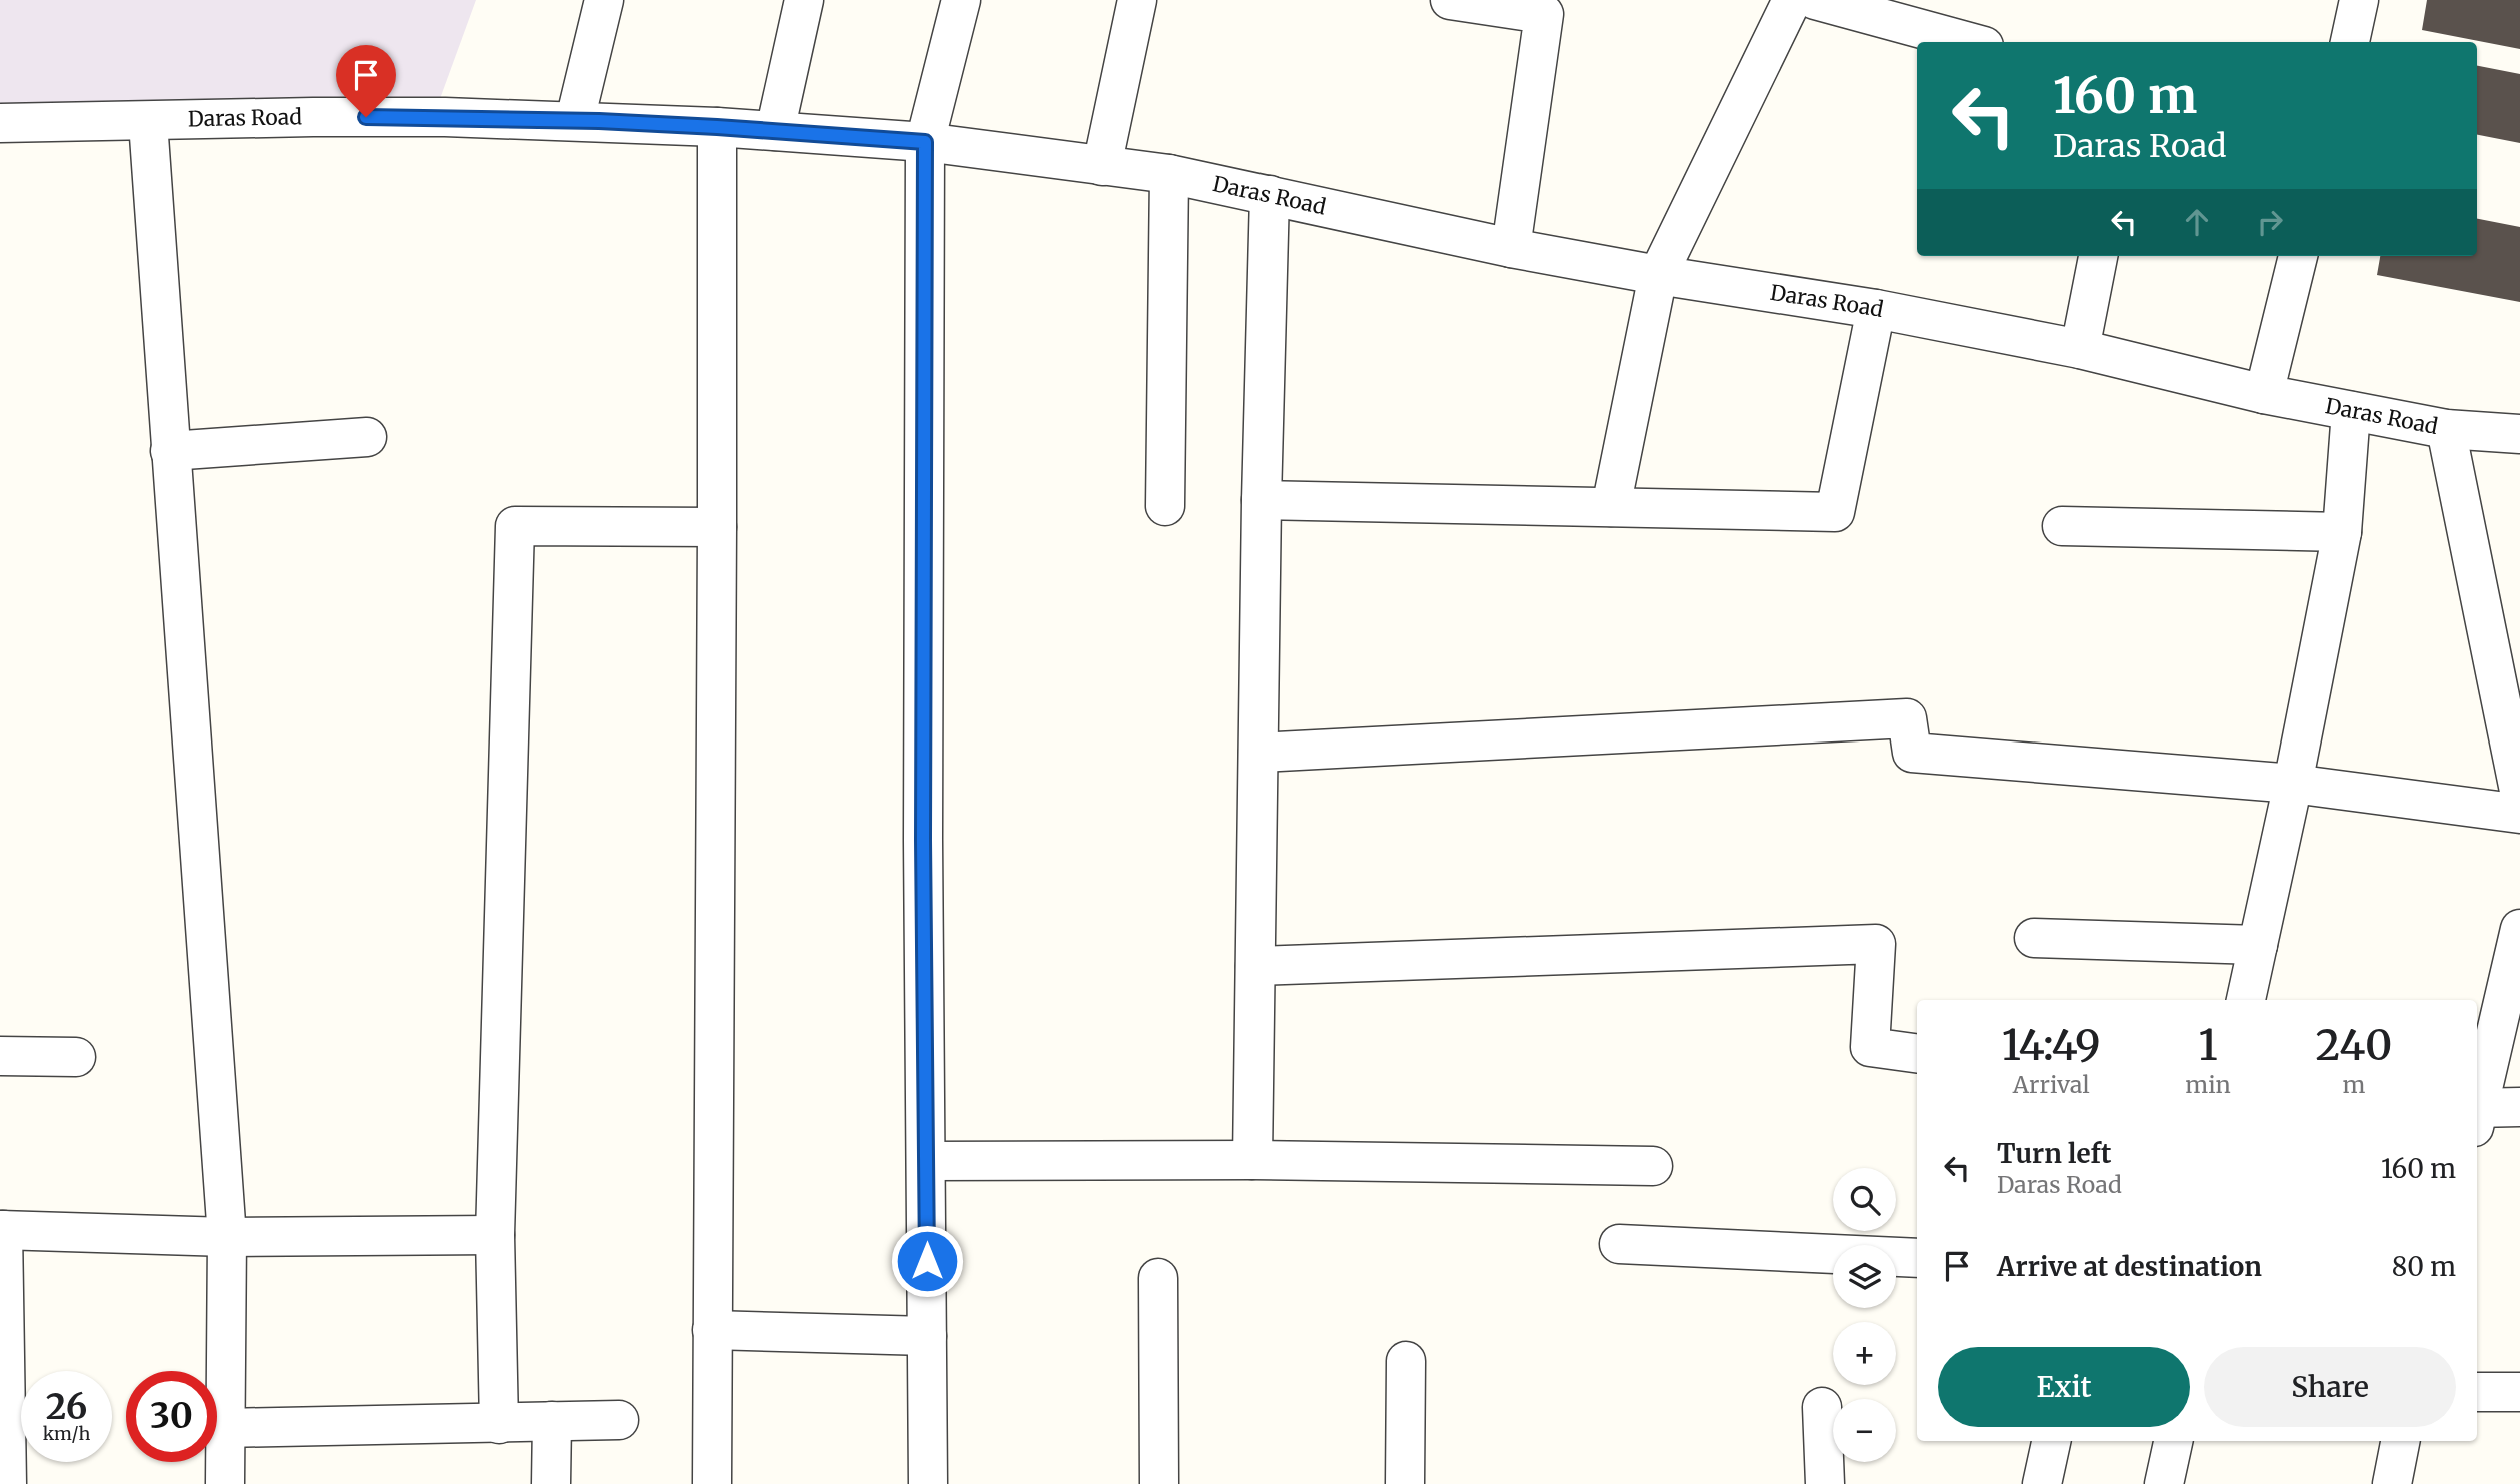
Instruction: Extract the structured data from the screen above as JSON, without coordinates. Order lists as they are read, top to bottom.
{
  "streets": {
    "street": ["Daras Road"]
  },
  "page": {
    "turn": ["160 m", "Daras Road"],
    "eta": [
      "14:49",
      "Arrival",
      "1",
      "min",
      "240",
      "m"
    ],
    "list": [
      {
        "name": "Turn left",
        "note": "Daras Road",
        "value": "160 m"
      },
      {
        "name": "Arrive at destination",
        "value": "80 m"
      }
    ],
    "map_buttons": ["+", "−"],
    "buttons": ["Exit", "Share"],
    "speed": "26 km/h",
    "limit": "30"
  }
}
